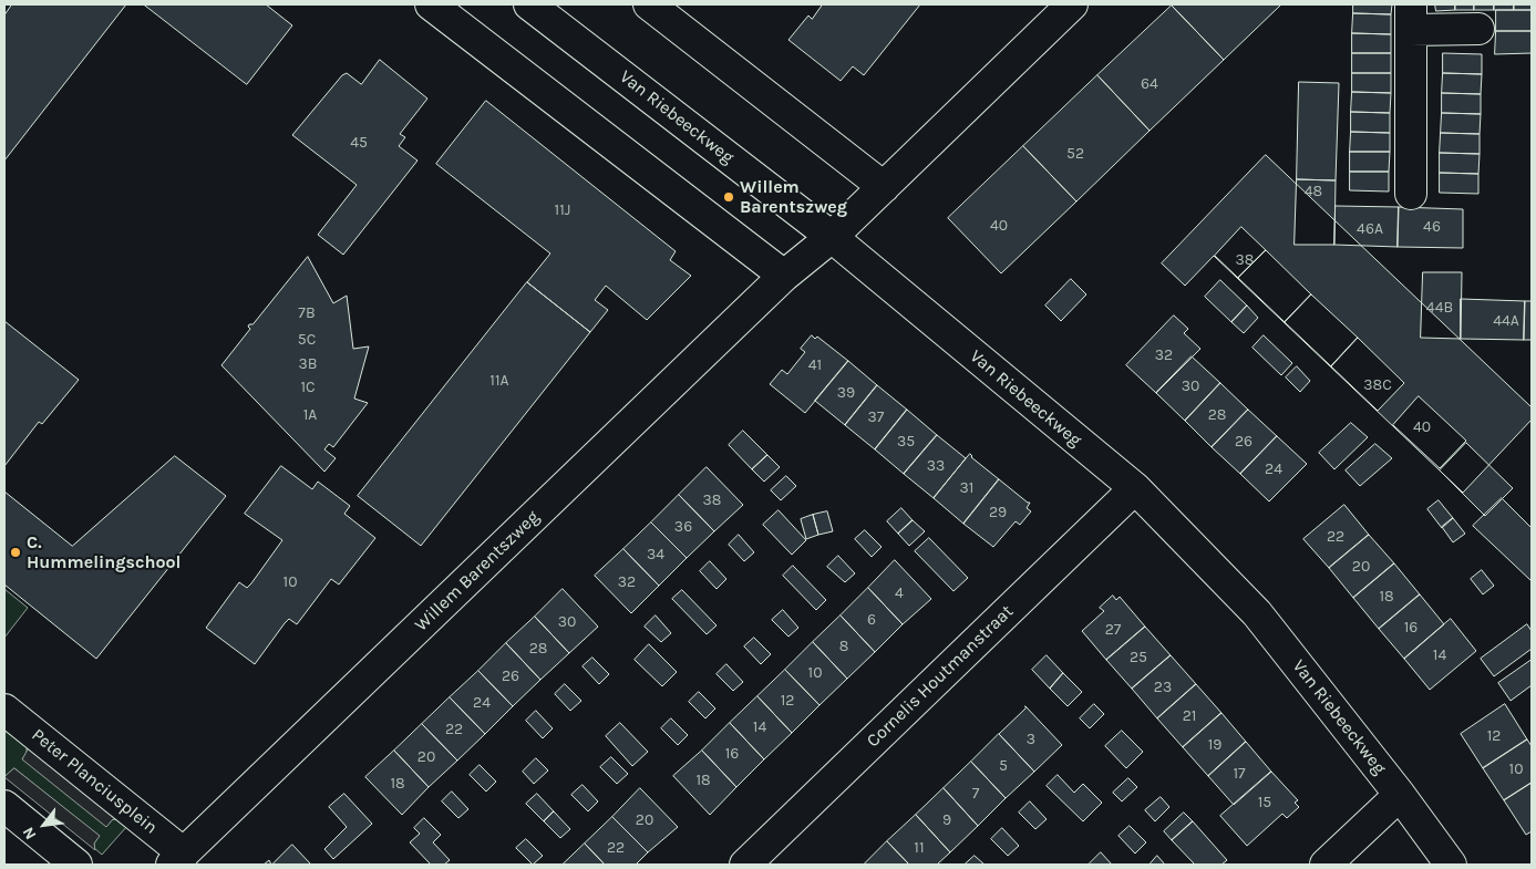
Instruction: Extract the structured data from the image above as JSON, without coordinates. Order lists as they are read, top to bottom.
{
  "streets": {
    "street": [
      "Van Riebeeckweg",
      "Willem Barentszweg",
      "Cornelis Houtmanstraat",
      "Peter Planciusplein"
    ]
  },
  "crossings": [
    ["Van Riebeeckweg", "Willem Barentszweg"],
    ["Van Riebeeckweg", "Cornelis Houtmanstraat"],
    ["Willem Barentszweg", "Peter Planciusplein"]
  ],
  "places": ["Willem Barentszweg", "C. Hummelingschool"],
  "house_numbers": [
    "64",
    "45",
    "52",
    "48",
    "11J",
    "40",
    "46",
    "46A",
    "38",
    "44B",
    "7B",
    "44A",
    "5C",
    "32",
    "3B",
    "41",
    "11A",
    "38C",
    "30",
    "1C",
    "39",
    "1A",
    "28",
    "37",
    "40",
    "35",
    "26",
    "33",
    "24",
    "31",
    "38",
    "29",
    "36",
    "22",
    "34",
    "20",
    "10",
    "32",
    "4",
    "18",
    "6",
    "30",
    "16",
    "27",
    "8",
    "28",
    "14",
    "25",
    "10",
    "26",
    "23",
    "12",
    "24",
    "21",
    "14",
    "22",
    "12",
    "3",
    "19",
    "16",
    "20",
    "5",
    "10",
    "17",
    "18",
    "18",
    "7",
    "15",
    "20",
    "9",
    "22",
    "11"
  ],
  "north": "bottom left"
}
